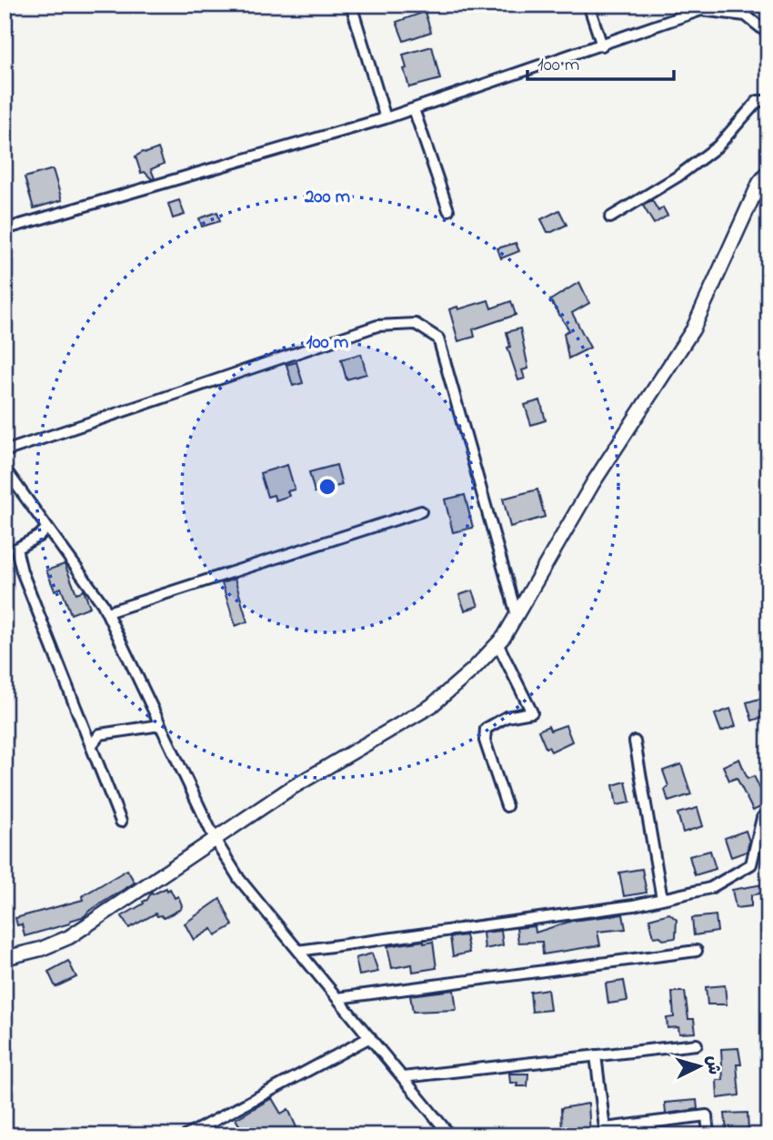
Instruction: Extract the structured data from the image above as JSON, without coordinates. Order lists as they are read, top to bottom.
{
  "scale_bar": "100 m",
  "north": "right",
  "rings": ["200 m", "100 m"]
}
